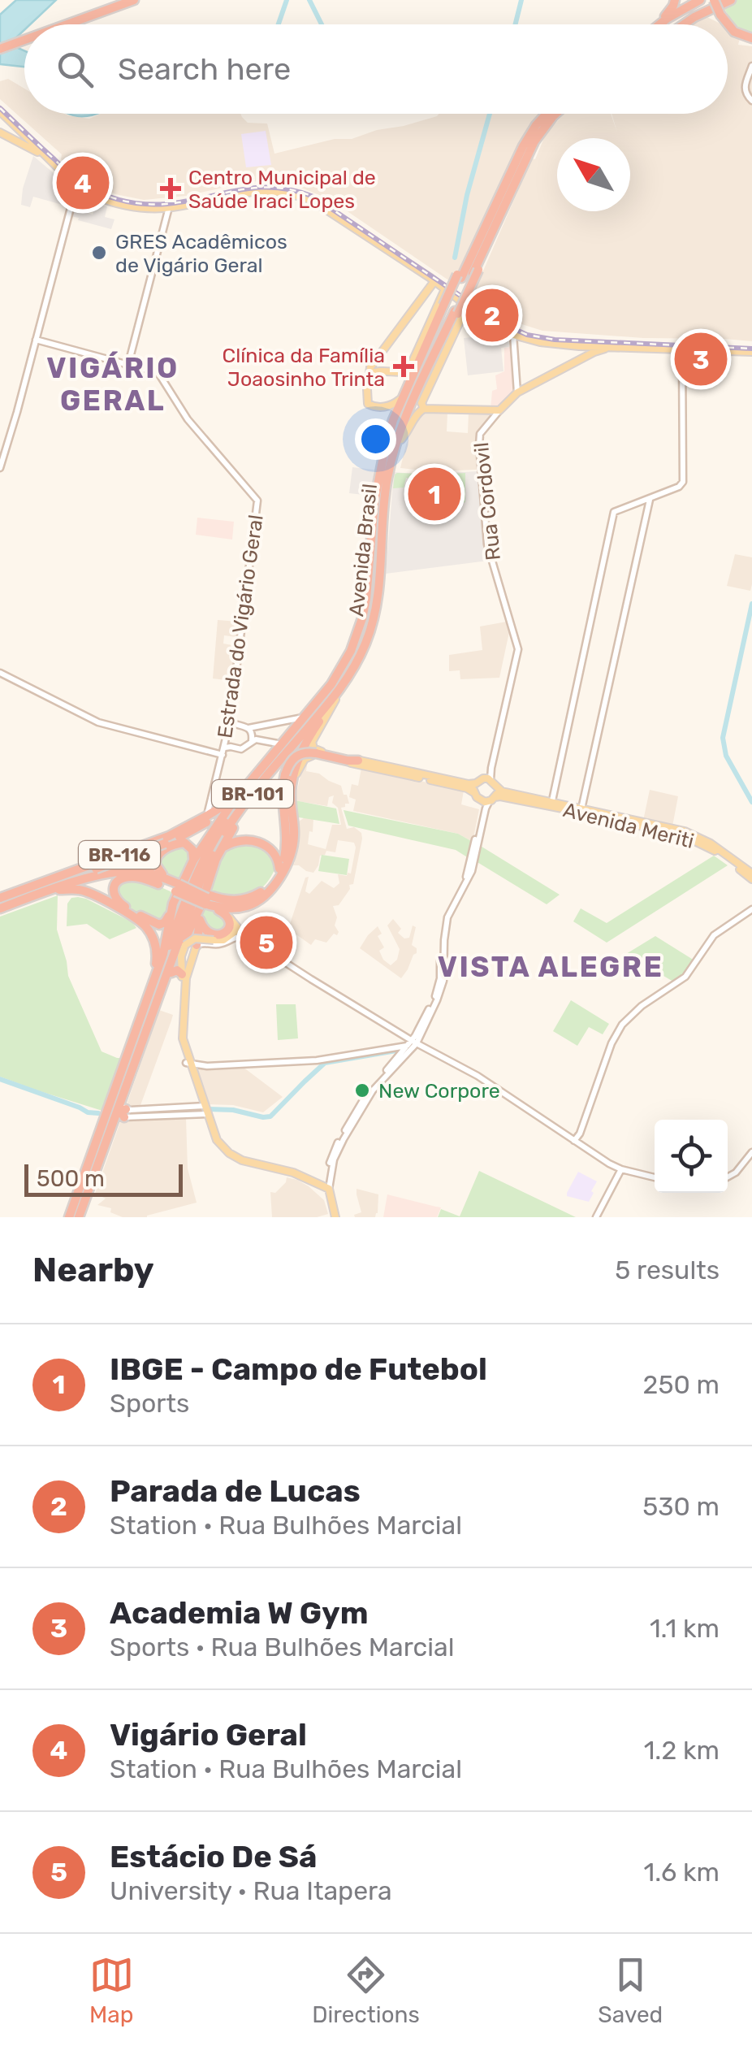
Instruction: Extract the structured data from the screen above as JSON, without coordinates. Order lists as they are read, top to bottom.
{
  "streets": {
    "highway": ["Avenida Brasil", "BR-101", "BR-116"],
    "main road": ["Rua Cordovil", "Avenida Meriti"],
    "street": ["Estrada do Vigário Geral"]
  },
  "crossings": [
    ["Rua Cordovil", "Avenida Meriti"],
    ["Avenida Brasil", "BR-101"],
    ["Avenida Brasil", "BR-116"],
    ["Estrada do Vigário Geral", "BR-116"]
  ],
  "districts": ["VIGÁRIO GERAL", "VISTA ALEGRE"],
  "places": {
    "health": ["Centro Municipal de Saúde Iraci Lopes", "Clínica da Família Joaosinho Trinta"],
    "other": ["GRES Acadêmicos de Vigário Geral", "New Corpore"]
  },
  "scale_bar": "500 m",
  "north": "top left",
  "page": {
    "search": "Search here",
    "pins": [
      "4",
      "2",
      "3",
      "1",
      "5"
    ],
    "scale": "500 m",
    "heading": ["Nearby", "5 results"],
    "list": [
      {
        "mark": "1",
        "name": "IBGE - Campo de Futebol",
        "note": "Sports",
        "value": "250 m"
      },
      {
        "mark": "2",
        "name": "Parada de Lucas",
        "note": "Station · Rua Bulhões Marcial",
        "value": "530 m"
      },
      {
        "mark": "3",
        "name": "Academia W Gym",
        "note": "Sports · Rua Bulhões Marcial",
        "value": "1.1 km"
      },
      {
        "mark": "4",
        "name": "Vigário Geral",
        "note": "Station · Rua Bulhões Marcial",
        "value": "1.2 km"
      },
      {
        "mark": "5",
        "name": "Estácio De Sá",
        "note": "University · Rua Itapera",
        "value": "1.6 km"
      }
    ],
    "nav": ["Map", "Directions", "Saved"]
  }
}
